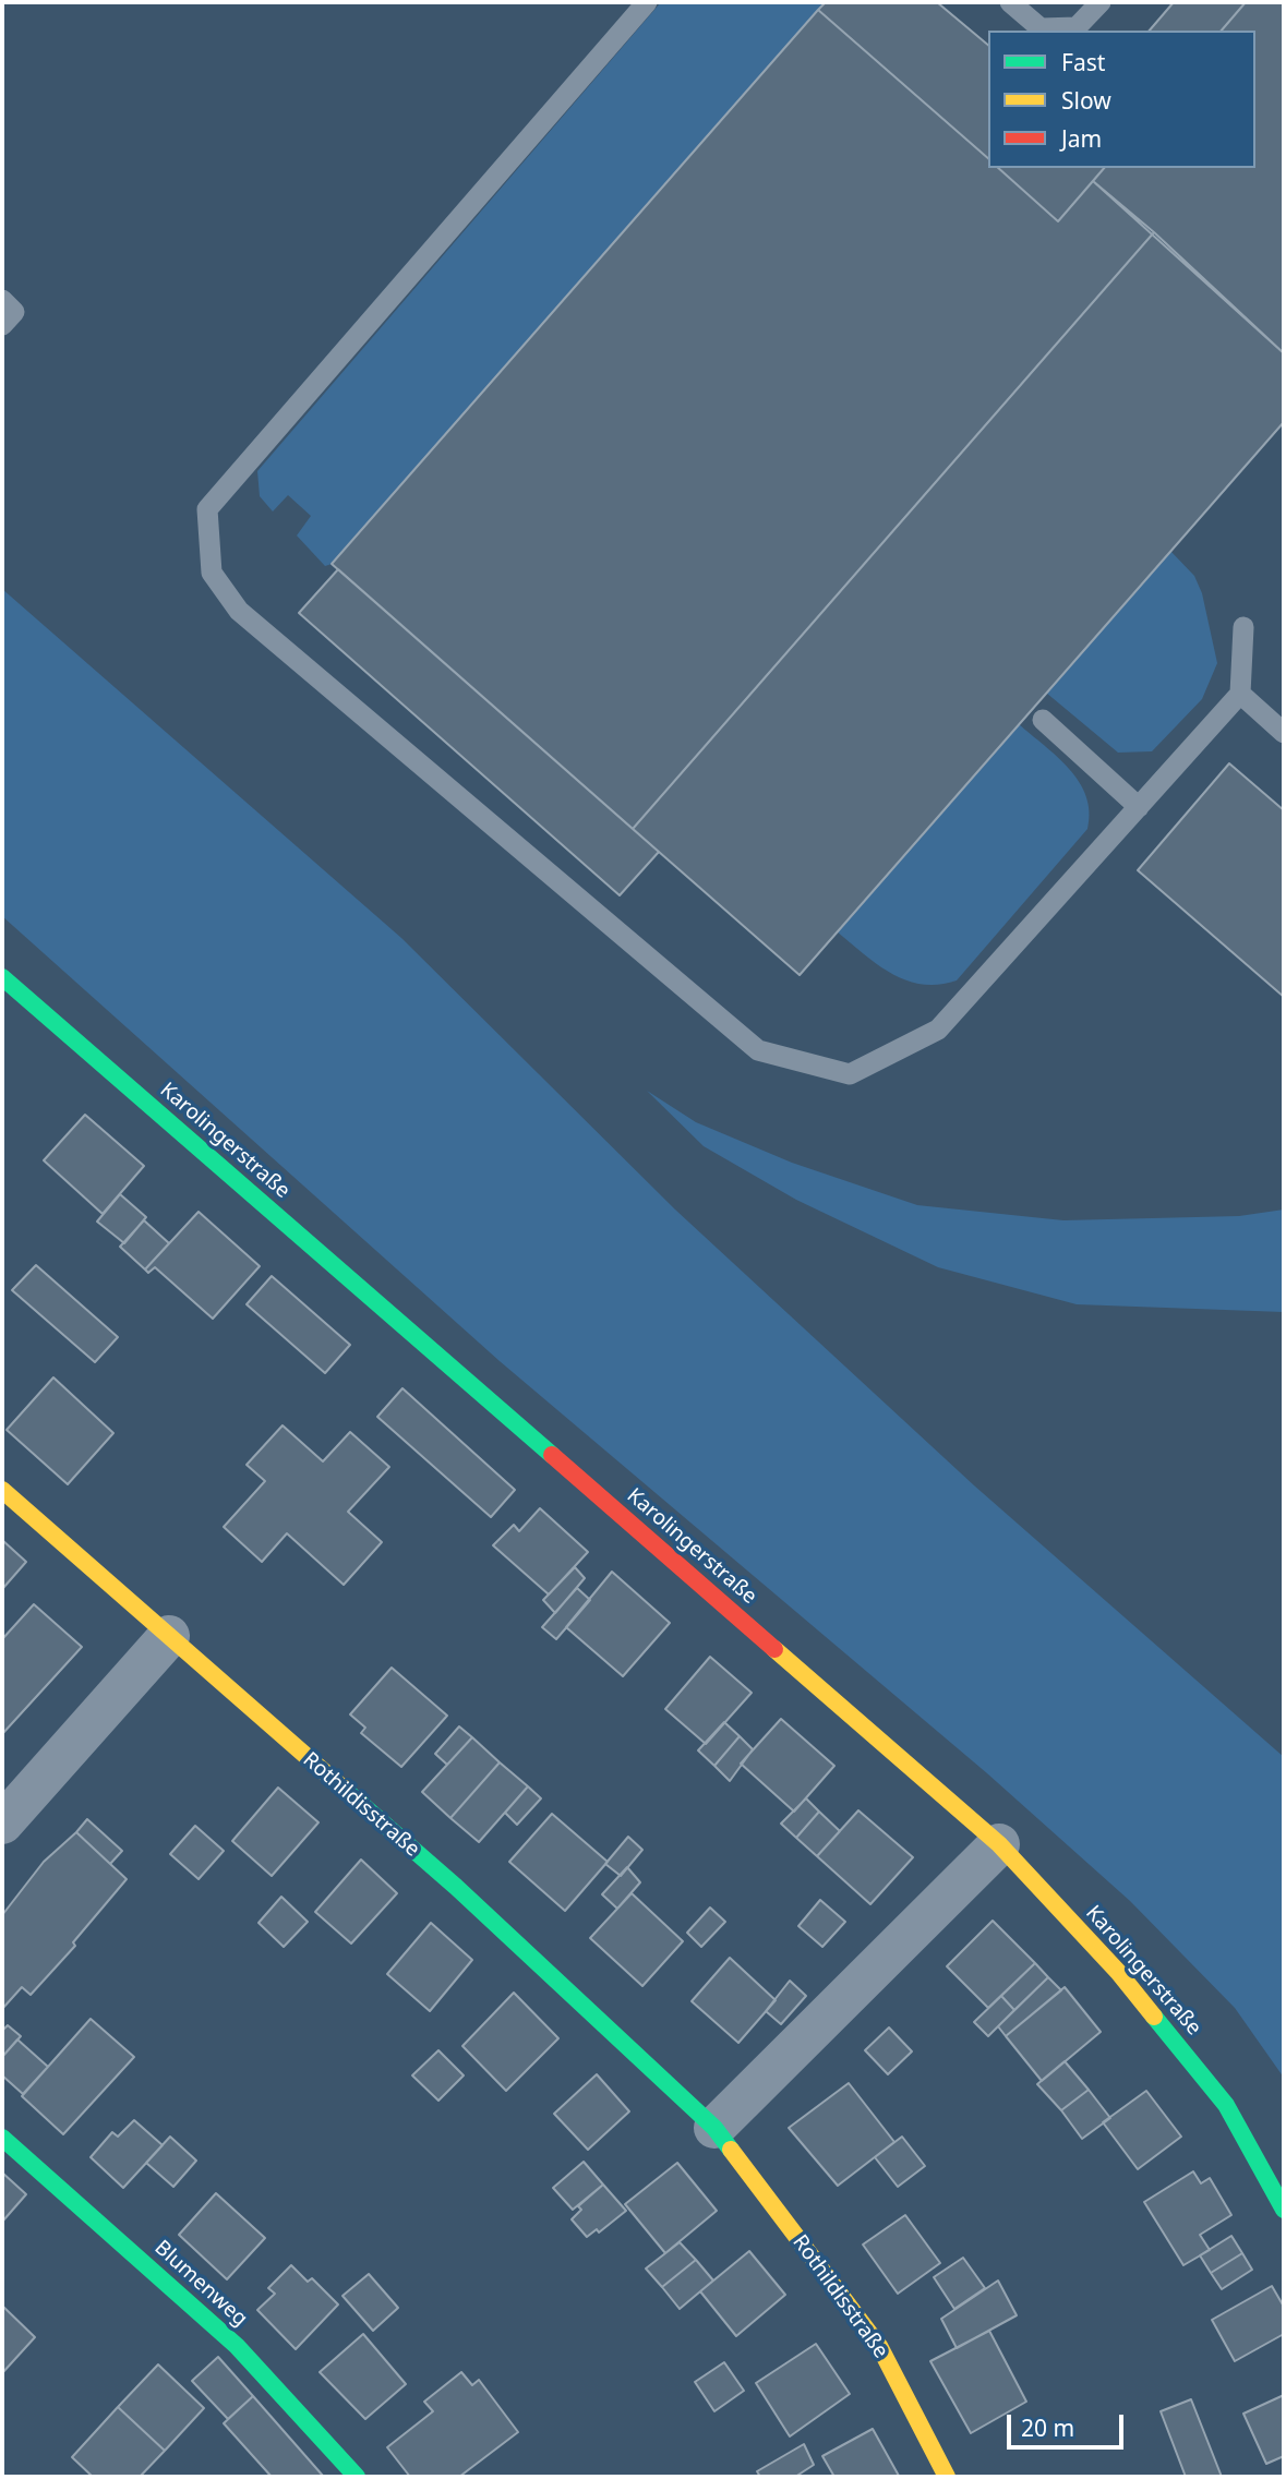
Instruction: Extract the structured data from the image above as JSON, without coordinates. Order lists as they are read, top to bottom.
{
  "streets": {
    "street": ["Karolingerstraße", "Rothildisstraße", "Blumenweg"]
  },
  "legend": ["Fast", "Slow", "Jam"],
  "scale_bar": "20 m"
}
